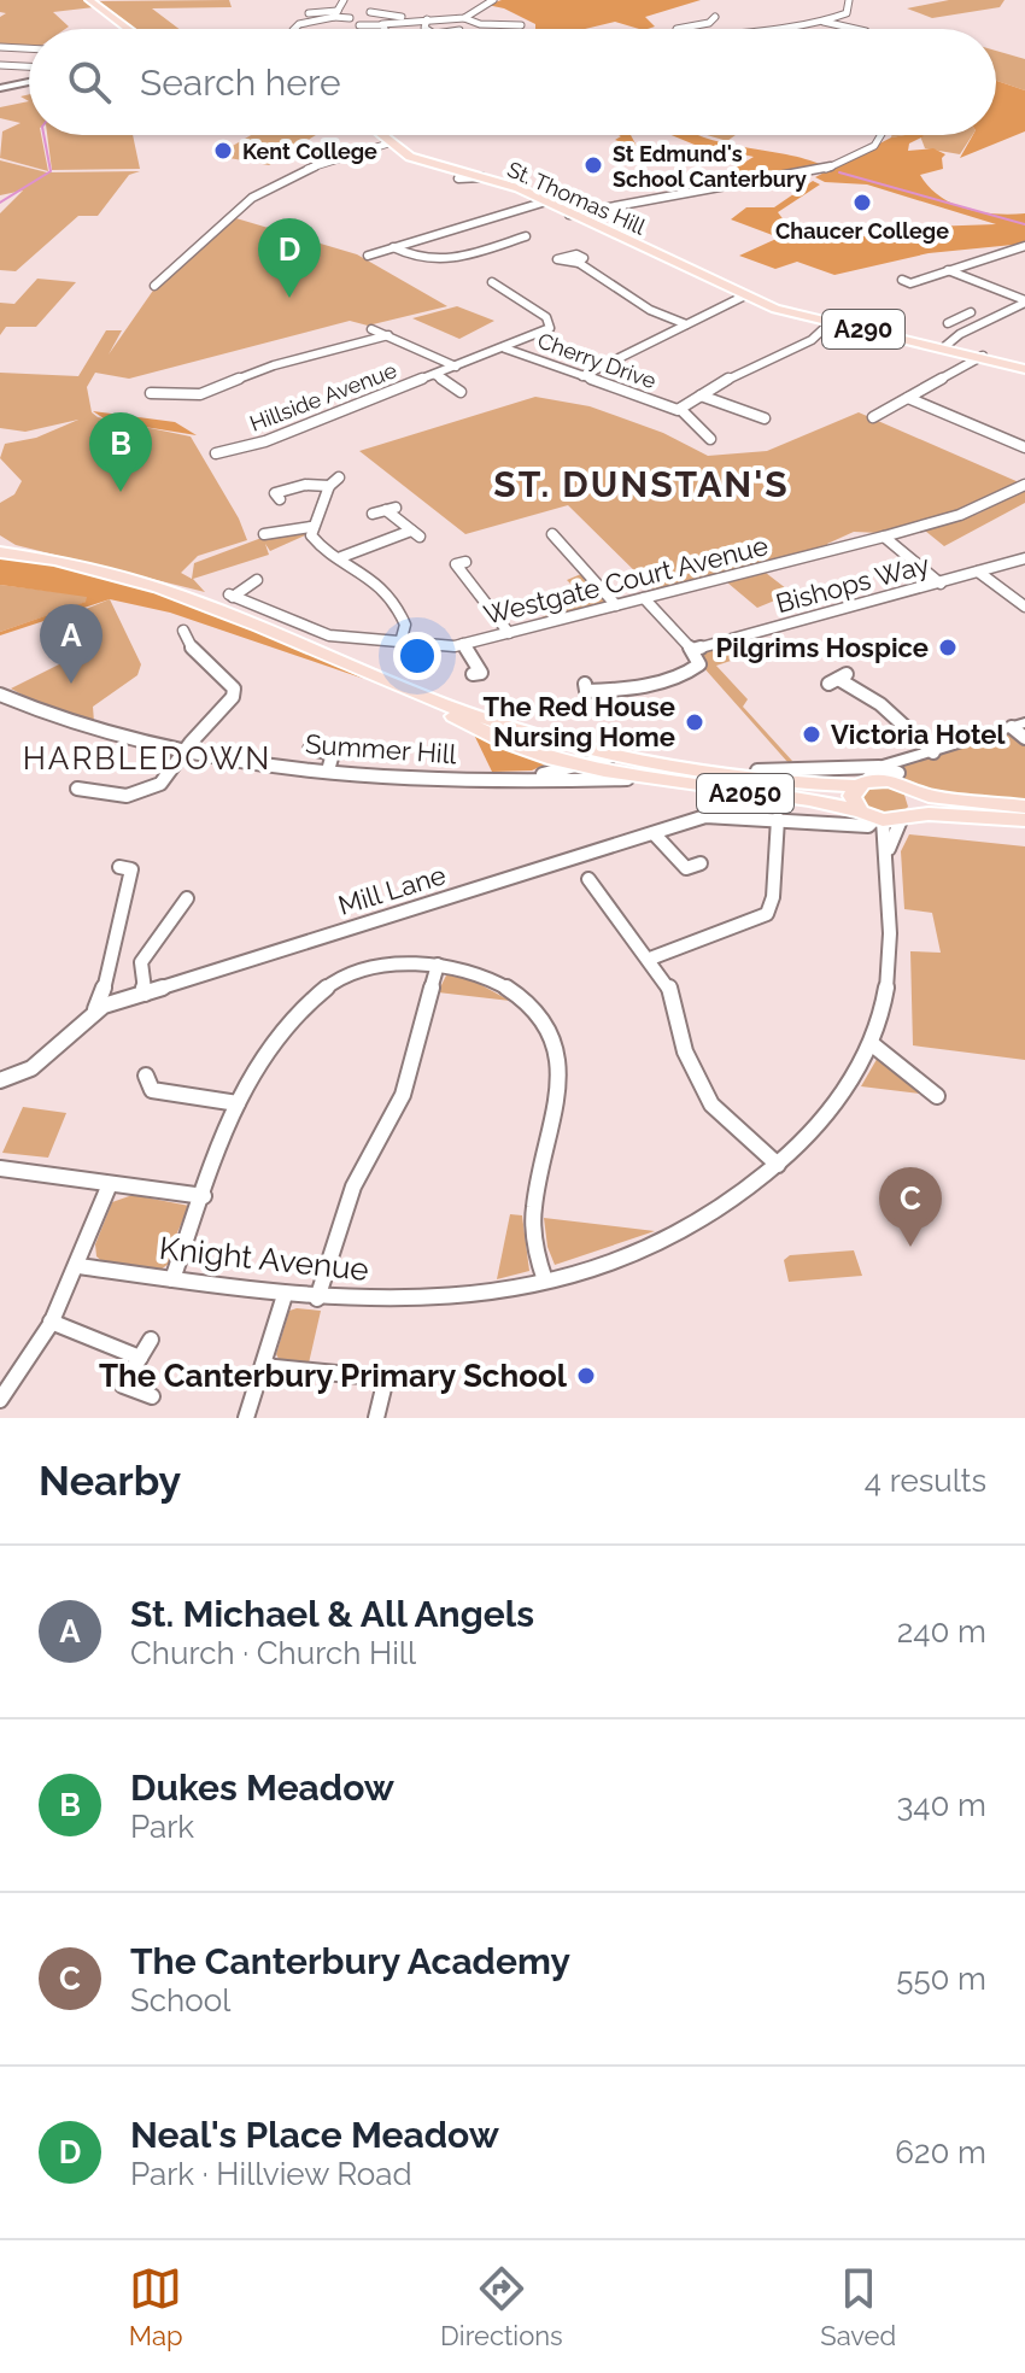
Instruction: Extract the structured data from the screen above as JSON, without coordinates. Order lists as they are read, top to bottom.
{
  "streets": {
    "main road": ["St. Thomas Hill", "A290", "A2050"],
    "street": [
      "Cherry Drive",
      "Hillside Avenue",
      "Westgate Court Avenue",
      "Bishops Way",
      "Summer Hill",
      "Mill Lane",
      "Knight Avenue"
    ]
  },
  "crossings": [
    ["St. Thomas Hill", "A290"],
    ["A290", "Cherry Drive"],
    ["Cherry Drive", "Hillside Avenue"],
    ["Summer Hill", "A2050"],
    ["A2050", "Mill Lane"],
    ["A2050", "Knight Avenue"],
    ["Mill Lane", "Knight Avenue"]
  ],
  "districts": ["ST. DUNSTAN'S", "HARBLEDOWN"],
  "places": [
    "Kent College",
    "St Edmund's School Canterbury",
    "Chaucer College",
    "Pilgrims Hospice",
    "The Red House Nursing Home",
    "Victoria Hotel",
    "The Canterbury Primary School"
  ],
  "page": {
    "search": "Search here",
    "pins": [
      "D",
      "B",
      "A",
      "C"
    ],
    "heading": ["Nearby", "4 results"],
    "list": [
      {
        "mark": "A",
        "name": "St. Michael & All Angels",
        "note": "Church · Church Hill",
        "value": "240 m"
      },
      {
        "mark": "B",
        "name": "Dukes Meadow",
        "note": "Park",
        "value": "340 m"
      },
      {
        "mark": "C",
        "name": "The Canterbury Academy",
        "note": "School",
        "value": "550 m"
      },
      {
        "mark": "D",
        "name": "Neal's Place Meadow",
        "note": "Park · Hillview Road",
        "value": "620 m"
      }
    ],
    "nav": ["Map", "Directions", "Saved"]
  }
}
